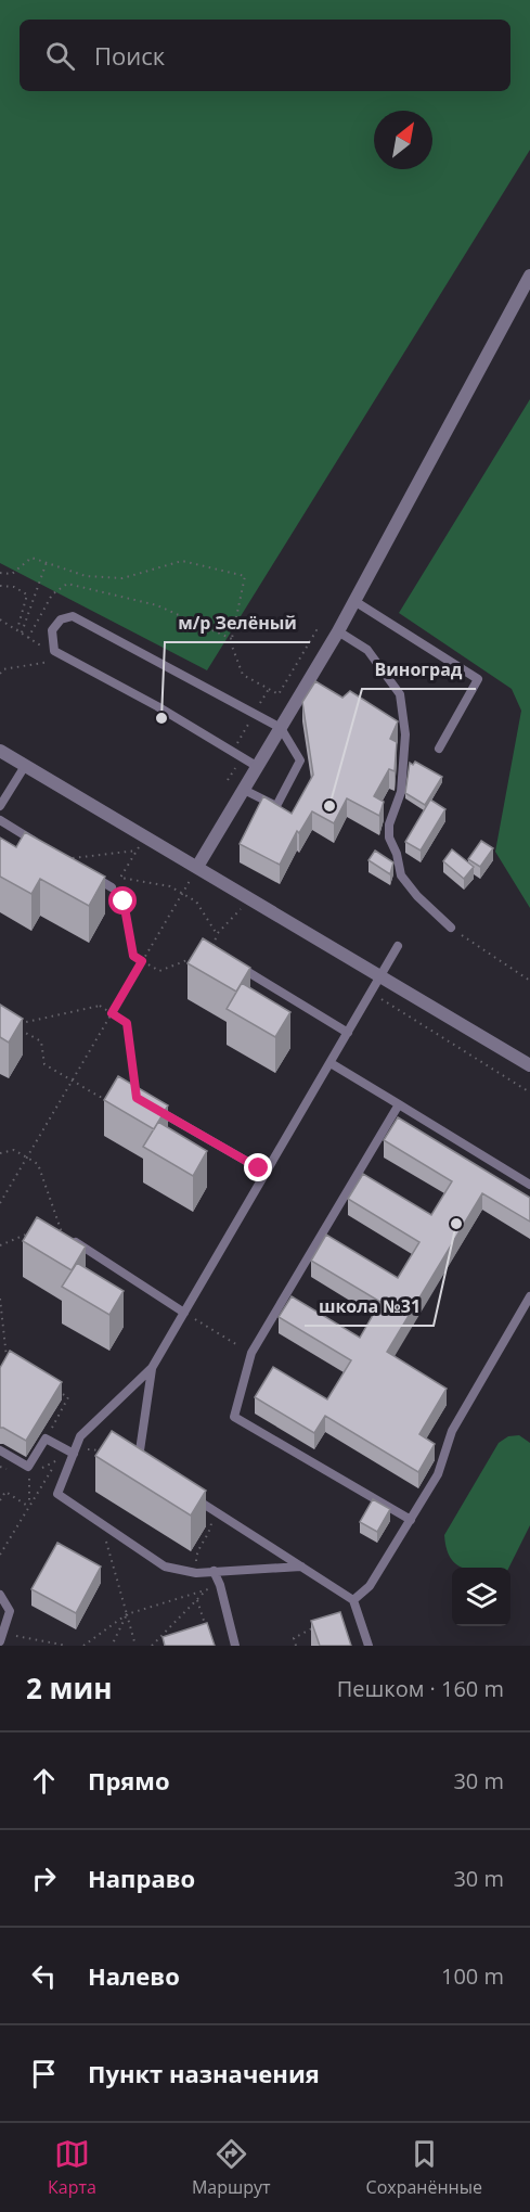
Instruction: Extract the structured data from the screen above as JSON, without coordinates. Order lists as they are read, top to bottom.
{
  "places": ["м/р Зелёный", "Виноград", "школа №31"],
  "north": "top right",
  "page": {
    "search": "Поиск",
    "heading": ["2 мин", "Пешком · 160 m"],
    "list": [
      ["Прямо", "30 m"],
      ["Направо", "30 m"],
      ["Налево", "100 m"],
      "Пункт назначения"
    ],
    "nav": ["Карта", "Маршрут", "Сохранённые"]
  }
}
